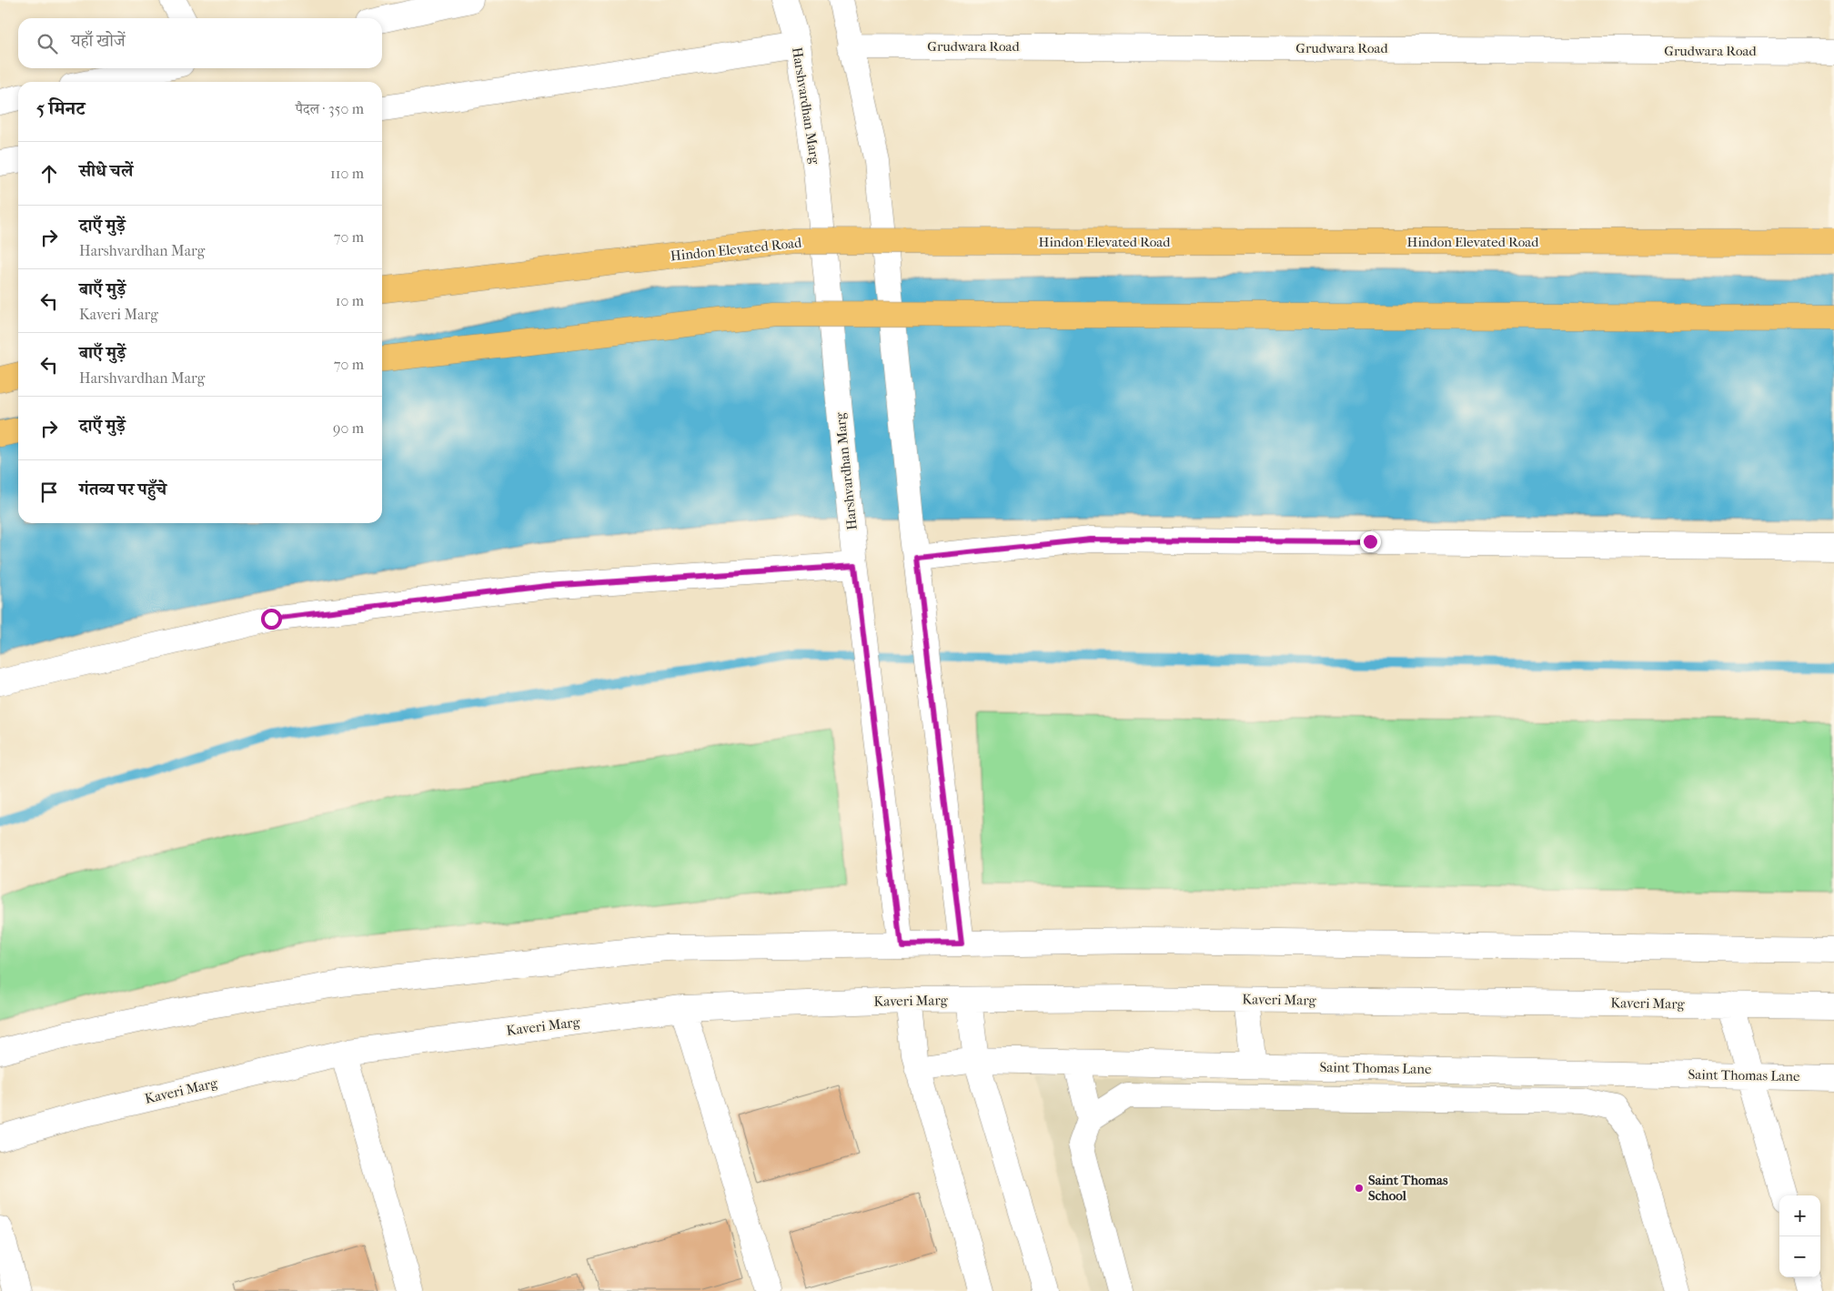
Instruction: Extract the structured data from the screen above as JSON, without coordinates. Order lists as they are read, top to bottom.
{
  "streets": {
    "highway": ["Hindon Elevated Road"],
    "street": [
      "Grudwara Road",
      "Harshvardhan Marg",
      "Kaveri Marg",
      "Saint Thomas Lane"
    ]
  },
  "places": ["Saint Thomas School"],
  "page": {
    "search": "यहाँ खोजें",
    "heading": ["5 मिनट", "पैदल · 350 m"],
    "list": [
      ["सीधे चलें", "110 m"],
      ["दाएँ मुड़ें", "Harshvardhan Marg", "70 m"],
      ["बाएँ मुड़ें", "Kaveri Marg", "10 m"],
      ["बाएँ मुड़ें", "Harshvardhan Marg", "70 m"],
      ["दाएँ मुड़ें", "90 m"],
      "गंतव्य पर पहुँचे"
    ],
    "map_buttons": ["+", "−"]
  }
}
